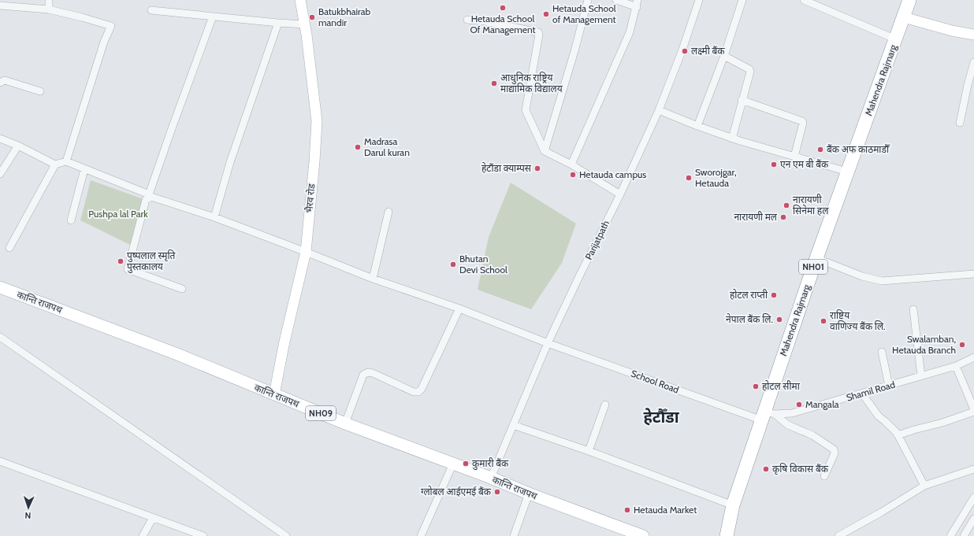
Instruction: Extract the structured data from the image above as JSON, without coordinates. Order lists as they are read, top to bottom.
{
  "streets": {
    "highway": ["Mahendra Rajmarg", "NH01"],
    "main road": ["भैरव रोड", "कान्ति राजपथ", "NH09"],
    "street": ["Parijatpath", "School Road", "Shamil Road"]
  },
  "crossings": [
    ["Mahendra Rajmarg", "School Road"],
    ["Mahendra Rajmarg", "Shamil Road"],
    ["भैरव रोड", "कान्ति राजपथ"],
    ["भैरव रोड", "School Road"],
    ["Parijatpath", "कान्ति राजपथ"],
    ["Parijatpath", "School Road"],
    ["School Road", "Shamil Road"]
  ],
  "districts": ["हेटौँडा"],
  "parks": ["Pushpa lal Park"],
  "places": [
    "Hetauda School Of Management",
    "Hetauda School of Management",
    "Batukbhairab mandir",
    "लक्ष्मी बैंक",
    "आधुनिक राष्ट्रिय माद्यामिक विद्यालय",
    "Madrasa Darul kuran",
    "बैंक अफ काठमाडौँ",
    "एन एम बी बैंक",
    "हेटौंडा क्याम्पस",
    "Hetauda campus",
    "Sworojgar, Hetauda",
    "नारायणी सिनेमा हल",
    "नारायणी मल",
    "पुष्पलाल स्मृति पुस्तकालय",
    "Bhutan Devi School",
    "होटल राप्ती",
    "नेपाल बैंक लि.",
    "राष्ट्रिय वाणिज्य बैंक लि.",
    "Swalamban, Hetauda Branch",
    "होटल सीमा",
    "Mangala",
    "कुमारी बैंक",
    "कृषि विकास बैंक",
    "ग्लोबल आईएमई बैंक",
    "Hetauda Market"
  ],
  "north": "bottom"
}
